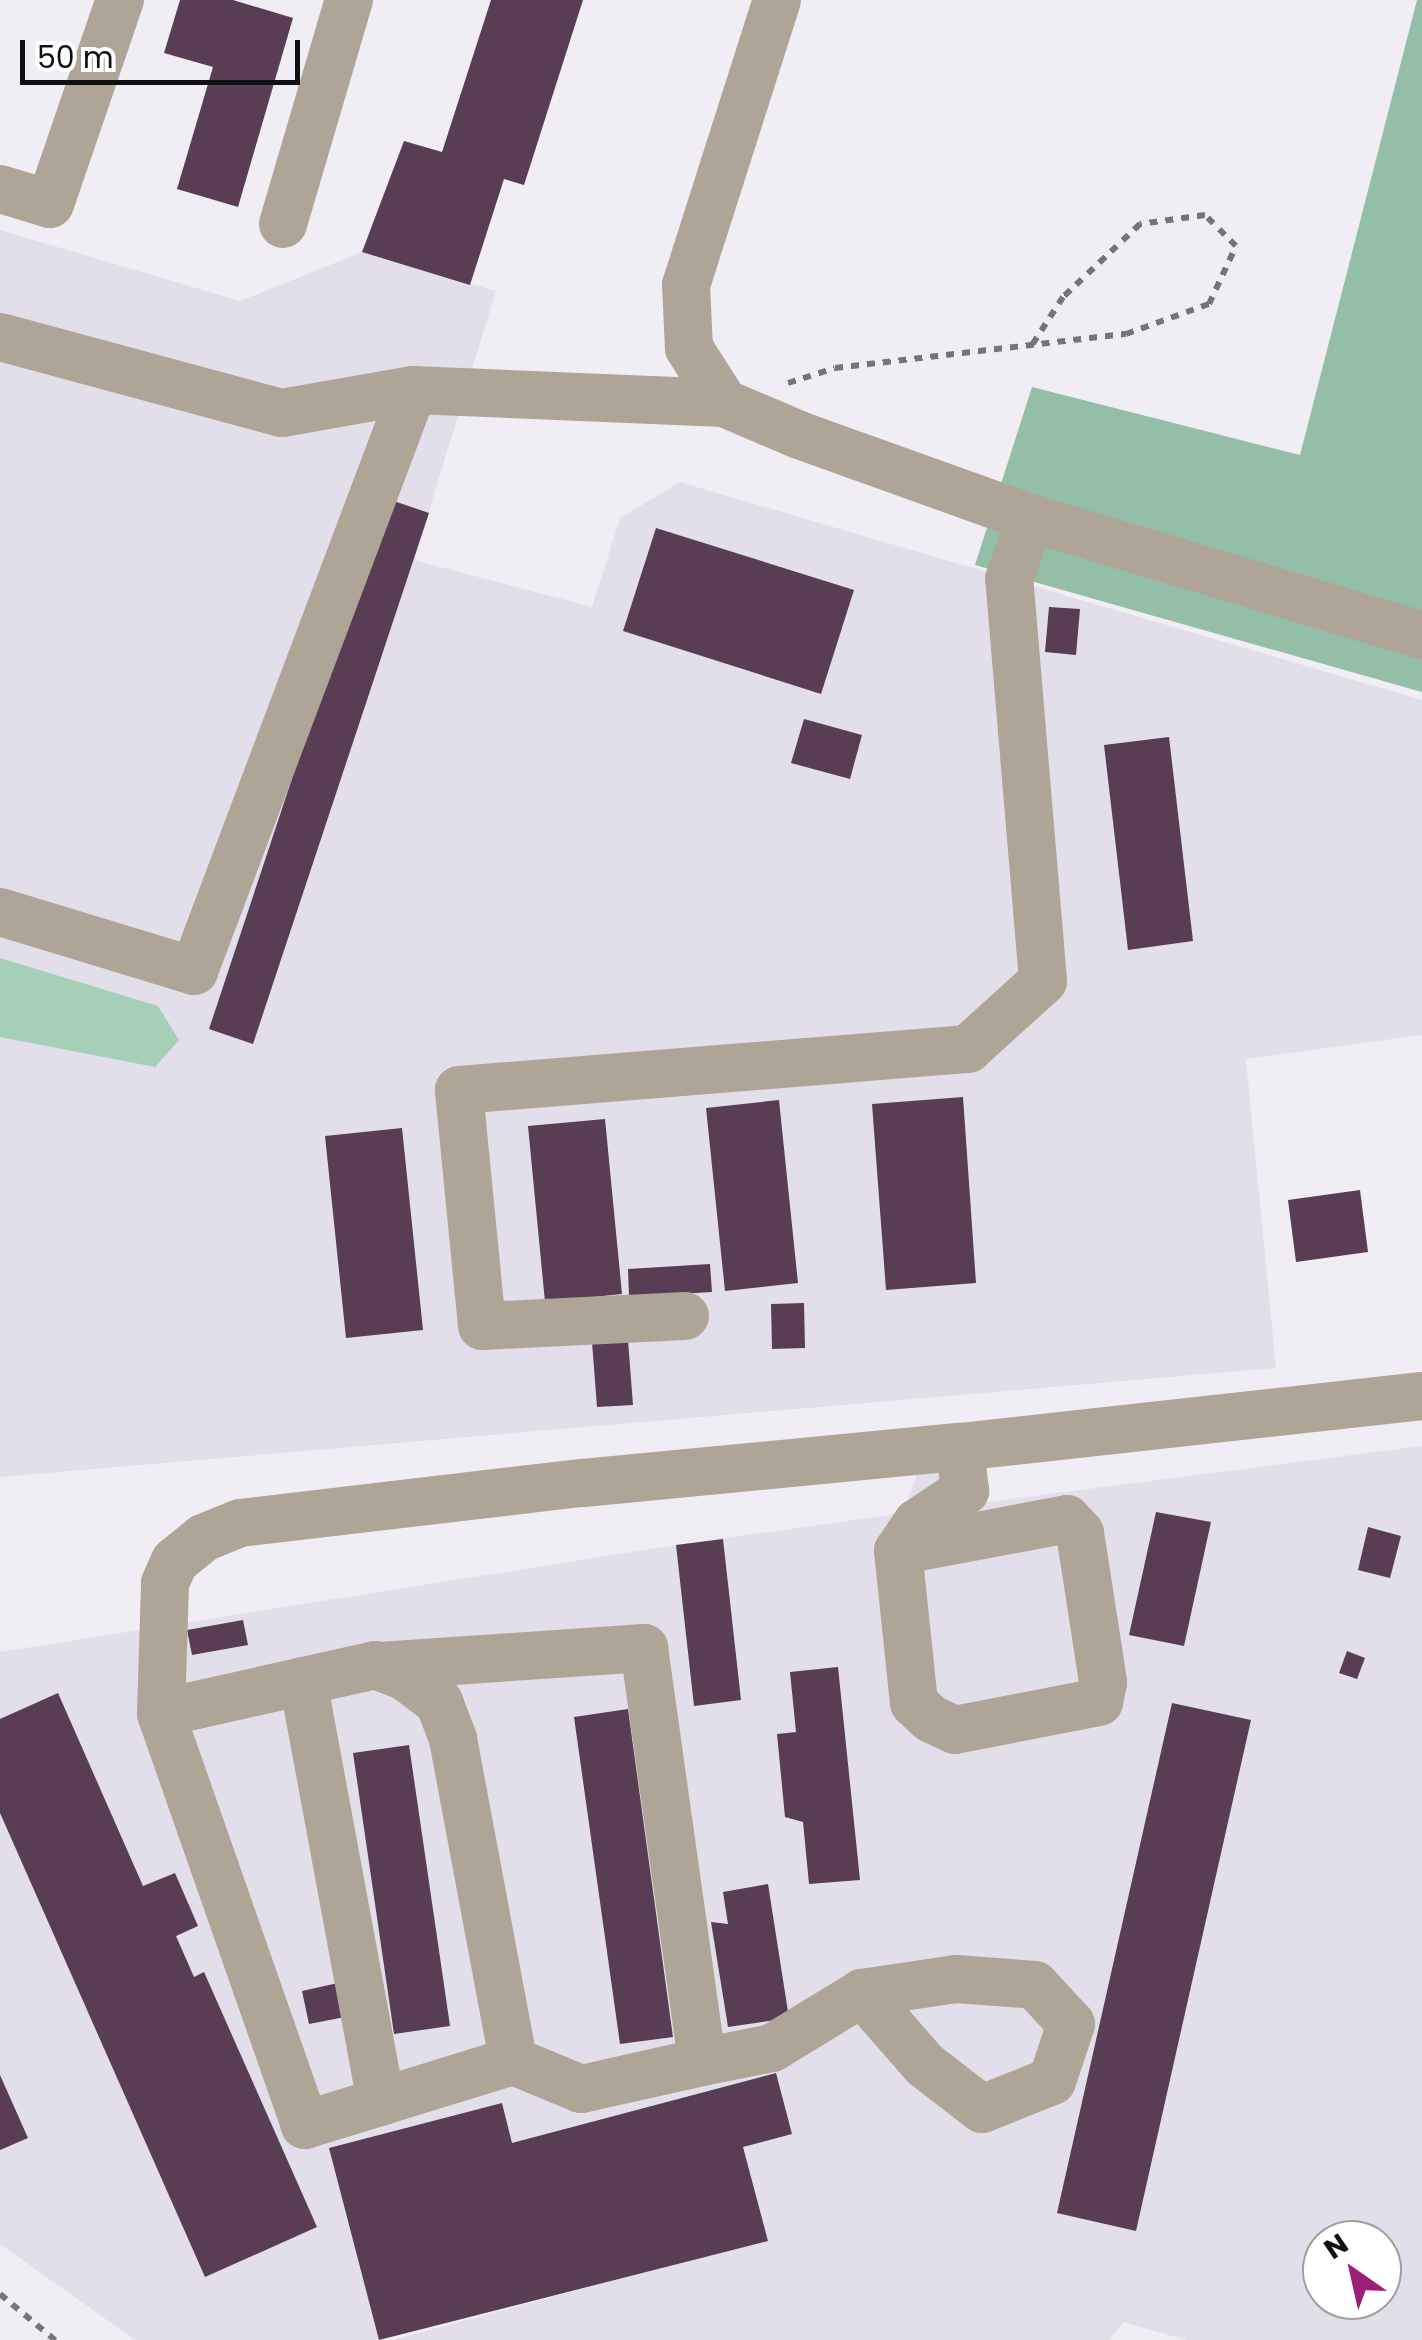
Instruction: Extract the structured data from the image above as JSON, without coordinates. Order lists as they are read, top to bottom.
{
  "scale_bar": "50 m",
  "north": "top left"
}
